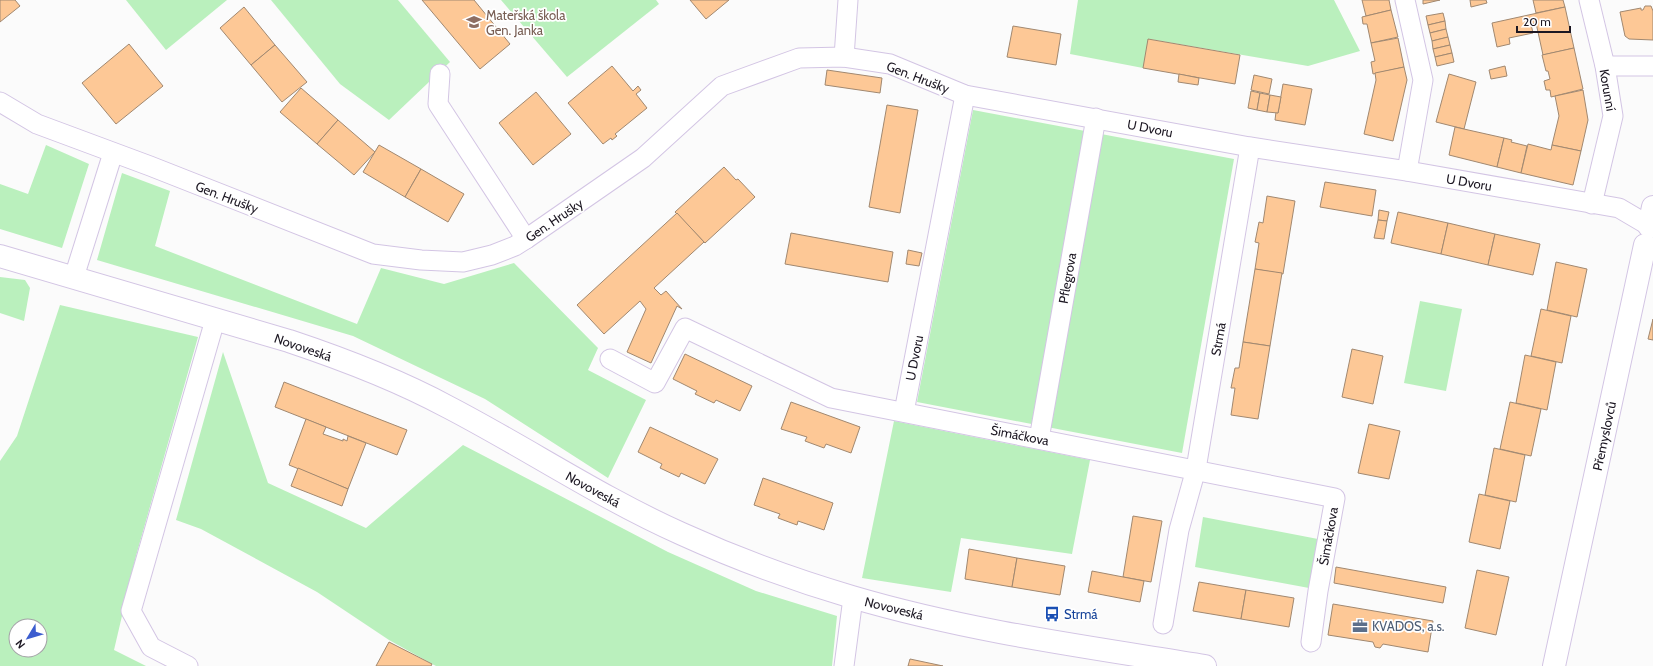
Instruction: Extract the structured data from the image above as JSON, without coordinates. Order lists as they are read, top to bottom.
{
  "streets": {
    "street": [
      "Gen. Hrušky",
      "Korunní",
      "U Dvoru",
      "Pflegrova",
      "Strmá",
      "Novoveská",
      "Šimáčkova",
      "Přemyslovců"
    ]
  },
  "crossings": [
    ["Gen. Hrušky", "U Dvoru"],
    ["Korunní", "U Dvoru"],
    ["U Dvoru", "Pflegrova"],
    ["U Dvoru", "Strmá"],
    ["U Dvoru", "Šimáčkova"],
    ["U Dvoru", "Přemyslovců"],
    ["Pflegrova", "Šimáčkova"],
    ["Strmá", "Šimáčkova"]
  ],
  "places": {
    "school or university": ["Mateřská škola Gen. Janka"],
    "bus stop": ["Strmá"],
    "office": ["KVADOS, a.s."]
  },
  "scale_bar": "20 m",
  "north": "bottom left"
}
